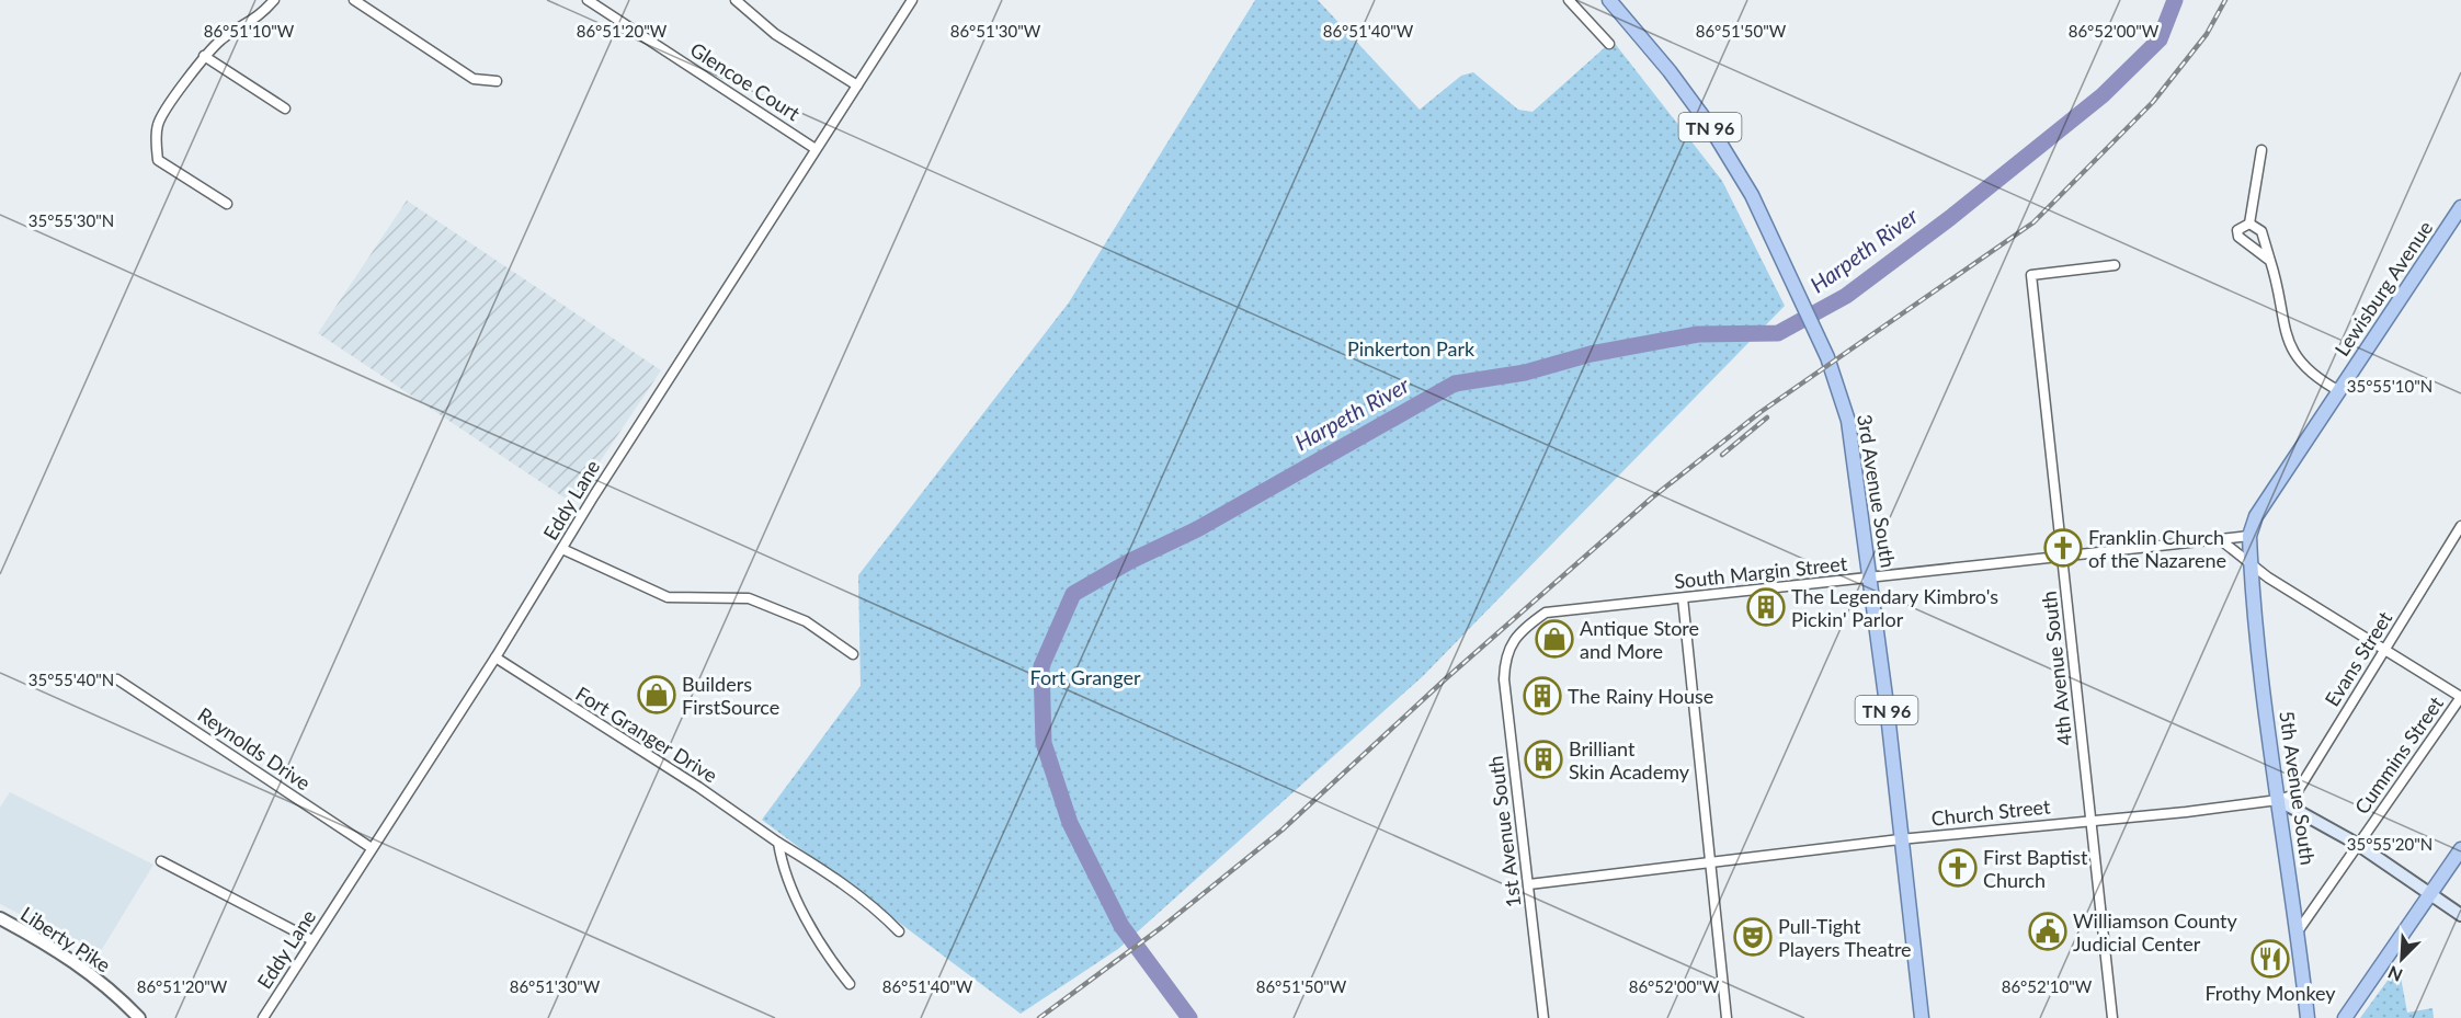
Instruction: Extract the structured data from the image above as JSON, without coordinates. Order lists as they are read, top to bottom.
{
  "streets": {
    "main road": [
      "TN 96",
      "Lewisburg Avenue",
      "3rd Avenue South",
      "5th Avenue South"
    ],
    "street": [
      "Glencoe Court",
      "Eddy Lane",
      "South Margin Street",
      "Evans Street",
      "4th Avenue South",
      "Fort Granger Drive",
      "Reynolds Drive",
      "Cummins Street",
      "Church Street",
      "1st Avenue South",
      "Liberty Pike"
    ]
  },
  "crossings": [
    ["Glencoe Court", "Eddy Lane"],
    ["Lewisburg Avenue", "South Margin Street"],
    ["Lewisburg Avenue", "5th Avenue South"],
    ["3rd Avenue South", "South Margin Street"],
    ["3rd Avenue South", "Church Street"],
    ["Eddy Lane", "Fort Granger Drive"],
    ["Eddy Lane", "Reynolds Drive"],
    ["South Margin Street", "4th Avenue South"],
    ["South Margin Street", "1st Avenue South"],
    ["Evans Street", "5th Avenue South"],
    ["Evans Street", "Church Street"],
    ["4th Avenue South", "Church Street"],
    ["Cummins Street", "5th Avenue South"],
    ["5th Avenue South", "Church Street"],
    ["Church Street", "1st Avenue South"]
  ],
  "water": ["Harpeth River"],
  "parks": ["Pinkerton Park", "Fort Granger"],
  "places": {
    "church": ["Franklin Church of the Nazarene", "First Baptist Church"],
    "building": ["The Legendary Kimbro's Pickin' Parlor", "The Rainy House", "Brilliant Skin Academy"],
    "shop": ["Antique Store and More", "Builders FirstSource"],
    "public building": ["Williamson County Judicial Center"],
    "theatre": ["Pull-Tight Players Theatre"],
    "restaurant": ["Frothy Monkey"]
  },
  "north": "bottom left",
  "coordinates": [
    "86°51'10\"W",
    "86°51'20\"W",
    "86°51'30\"W",
    "86°51'40\"W",
    "86°51'50\"W",
    "86°52'00\"W",
    "35°55'30\"N",
    "35°55'10\"N",
    "35°55'40\"N",
    "35°55'20\"N",
    "86°52'10\"W"
  ]
}
